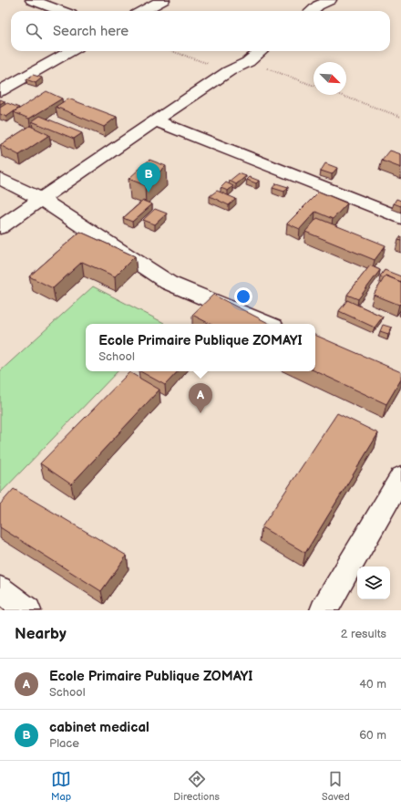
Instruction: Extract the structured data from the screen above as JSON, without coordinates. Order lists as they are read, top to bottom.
{
  "north": "bottom right",
  "page": {
    "search": "Search here",
    "pins": ["B", "A"],
    "popup": ["Ecole Primaire Publique ZOMAYI", "School"],
    "heading": ["Nearby", "2 results"],
    "list": [
      {
        "mark": "A",
        "name": "Ecole Primaire Publique ZOMAYI",
        "note": "School",
        "value": "40 m"
      },
      {
        "mark": "B",
        "name": "cabinet medical",
        "note": "Place",
        "value": "60 m"
      }
    ],
    "nav": ["Map", "Directions", "Saved"]
  }
}
